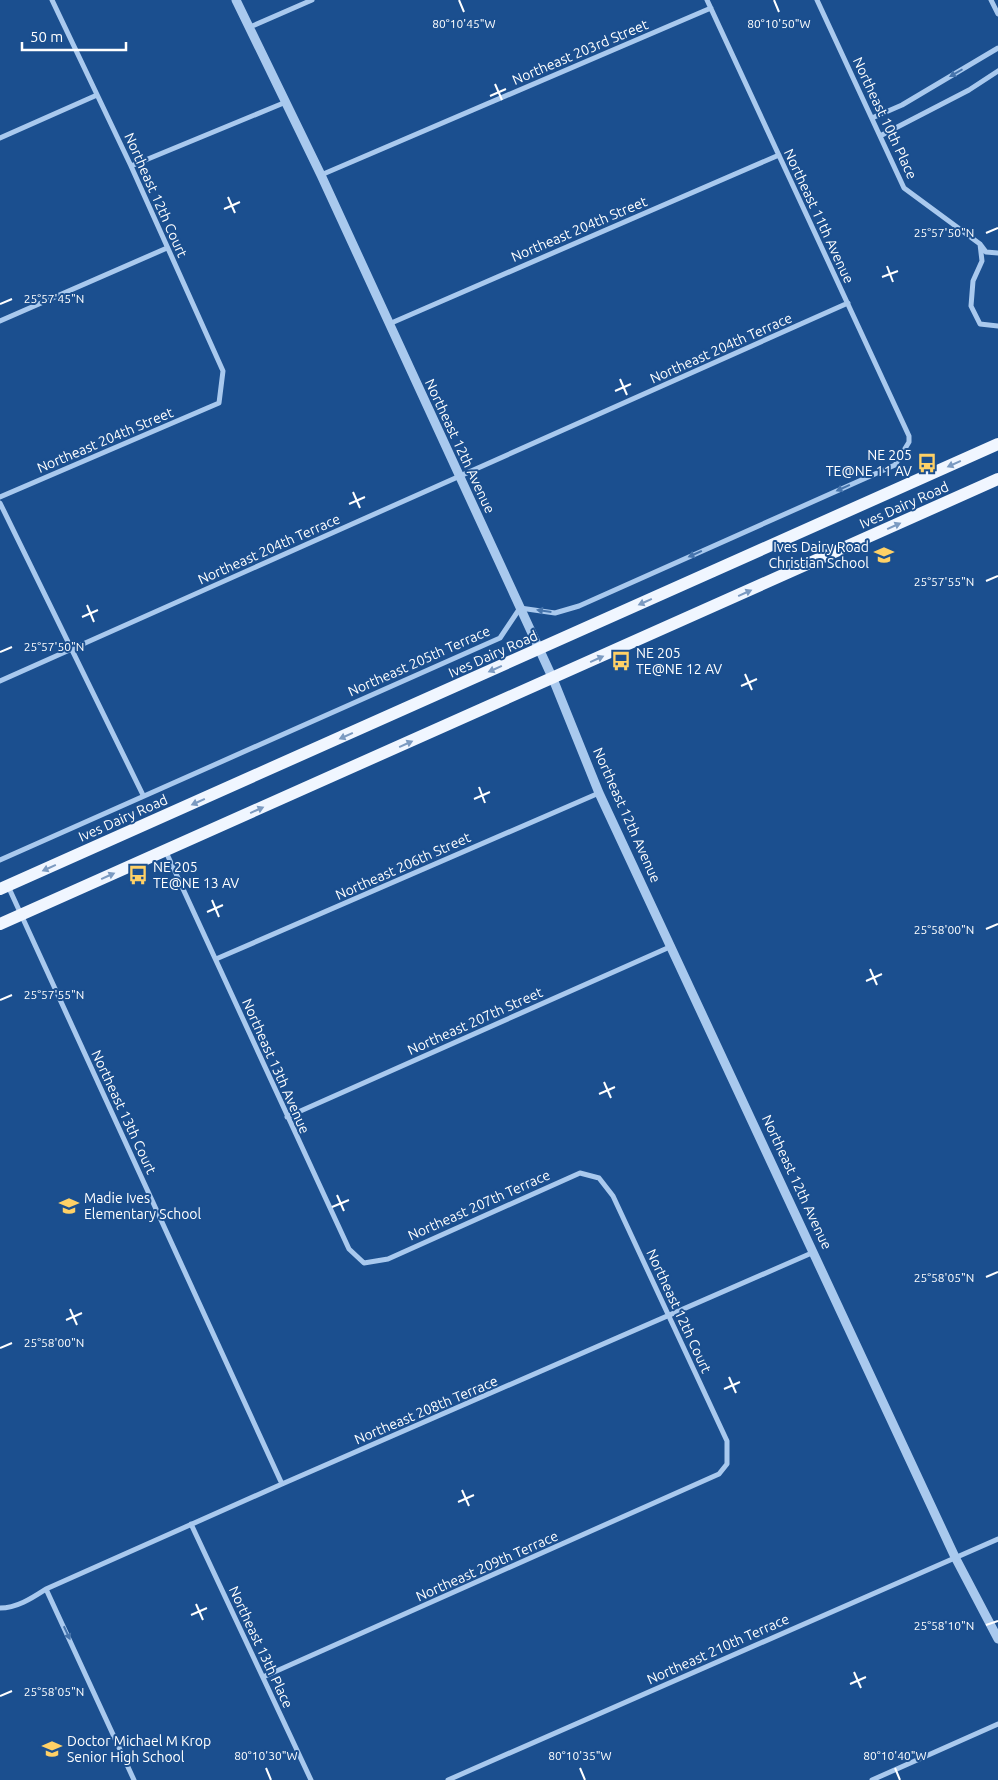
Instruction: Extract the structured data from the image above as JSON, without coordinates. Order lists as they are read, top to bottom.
{
  "streets": {
    "main road": ["Ives Dairy Road"],
    "street": [
      "Northeast 203rd Street",
      "Northeast 10th Place",
      "Northeast 12th Court",
      "Northeast 11th Avenue",
      "Northeast 204th Street",
      "Northeast 204th Terrace",
      "Northeast 12th Avenue",
      "Northeast 205th Terrace",
      "Northeast 206th Street",
      "Northeast 207th Street",
      "Northeast 13th Avenue",
      "Northeast 13th Court",
      "Northeast 207th Terrace",
      "Northeast 208th Terrace",
      "Northeast 209th Terrace",
      "Northeast 13th Place",
      "Northeast 210th Terrace"
    ]
  },
  "crossings": [
    ["Northeast 203rd Street", "Northeast 11th Avenue"],
    ["Northeast 203rd Street", "Northeast 12th Avenue"],
    ["Northeast 12th Court", "Northeast 204th Street"],
    ["Northeast 12th Court", "Northeast 207th Terrace"],
    ["Northeast 12th Court", "Northeast 208th Terrace"],
    ["Northeast 12th Court", "Northeast 209th Terrace"],
    ["Northeast 11th Avenue", "Northeast 204th Street"],
    ["Northeast 11th Avenue", "Northeast 204th Terrace"],
    ["Northeast 11th Avenue", "Northeast 12th Avenue"],
    ["Northeast 11th Avenue", "Northeast 205th Terrace"],
    ["Northeast 204th Street", "Northeast 12th Avenue"],
    ["Northeast 204th Terrace", "Northeast 12th Avenue"],
    ["Northeast 12th Avenue", "Ives Dairy Road"],
    ["Northeast 12th Avenue", "Northeast 205th Terrace"],
    ["Northeast 12th Avenue", "Northeast 206th Street"],
    ["Northeast 12th Avenue", "Northeast 207th Street"],
    ["Northeast 12th Avenue", "Northeast 208th Terrace"],
    ["Northeast 12th Avenue", "Northeast 210th Terrace"],
    ["Ives Dairy Road", "Northeast 13th Avenue"],
    ["Ives Dairy Road", "Northeast 13th Court"],
    ["Northeast 206th Street", "Northeast 13th Avenue"],
    ["Northeast 207th Street", "Northeast 13th Avenue"],
    ["Northeast 13th Avenue", "Northeast 207th Terrace"],
    ["Northeast 13th Court", "Northeast 208th Terrace"],
    ["Northeast 208th Terrace", "Northeast 13th Place"],
    ["Northeast 209th Terrace", "Northeast 13th Place"]
  ],
  "places": {
    "bus stop": ["NE 205 TE@NE 11 AV", "NE 205 TE@NE 12 AV", "NE 205 TE@NE 13 AV"],
    "school or university": ["Ives Dairy Road Christian School", "Madie Ives Elementary School", "Doctor Michael M Krop Senior High School"]
  },
  "scale_bar": "50 m",
  "coordinates": [
    "80°10'45\"W",
    "80°10'50\"W",
    "25°57'50\"N",
    "25°57'45\"N",
    "25°57'55\"N",
    "25°58'00\"N",
    "25°58'05\"N",
    "25°58'10\"N",
    "80°10'30\"W",
    "80°10'35\"W",
    "80°10'40\"W"
  ]
}
